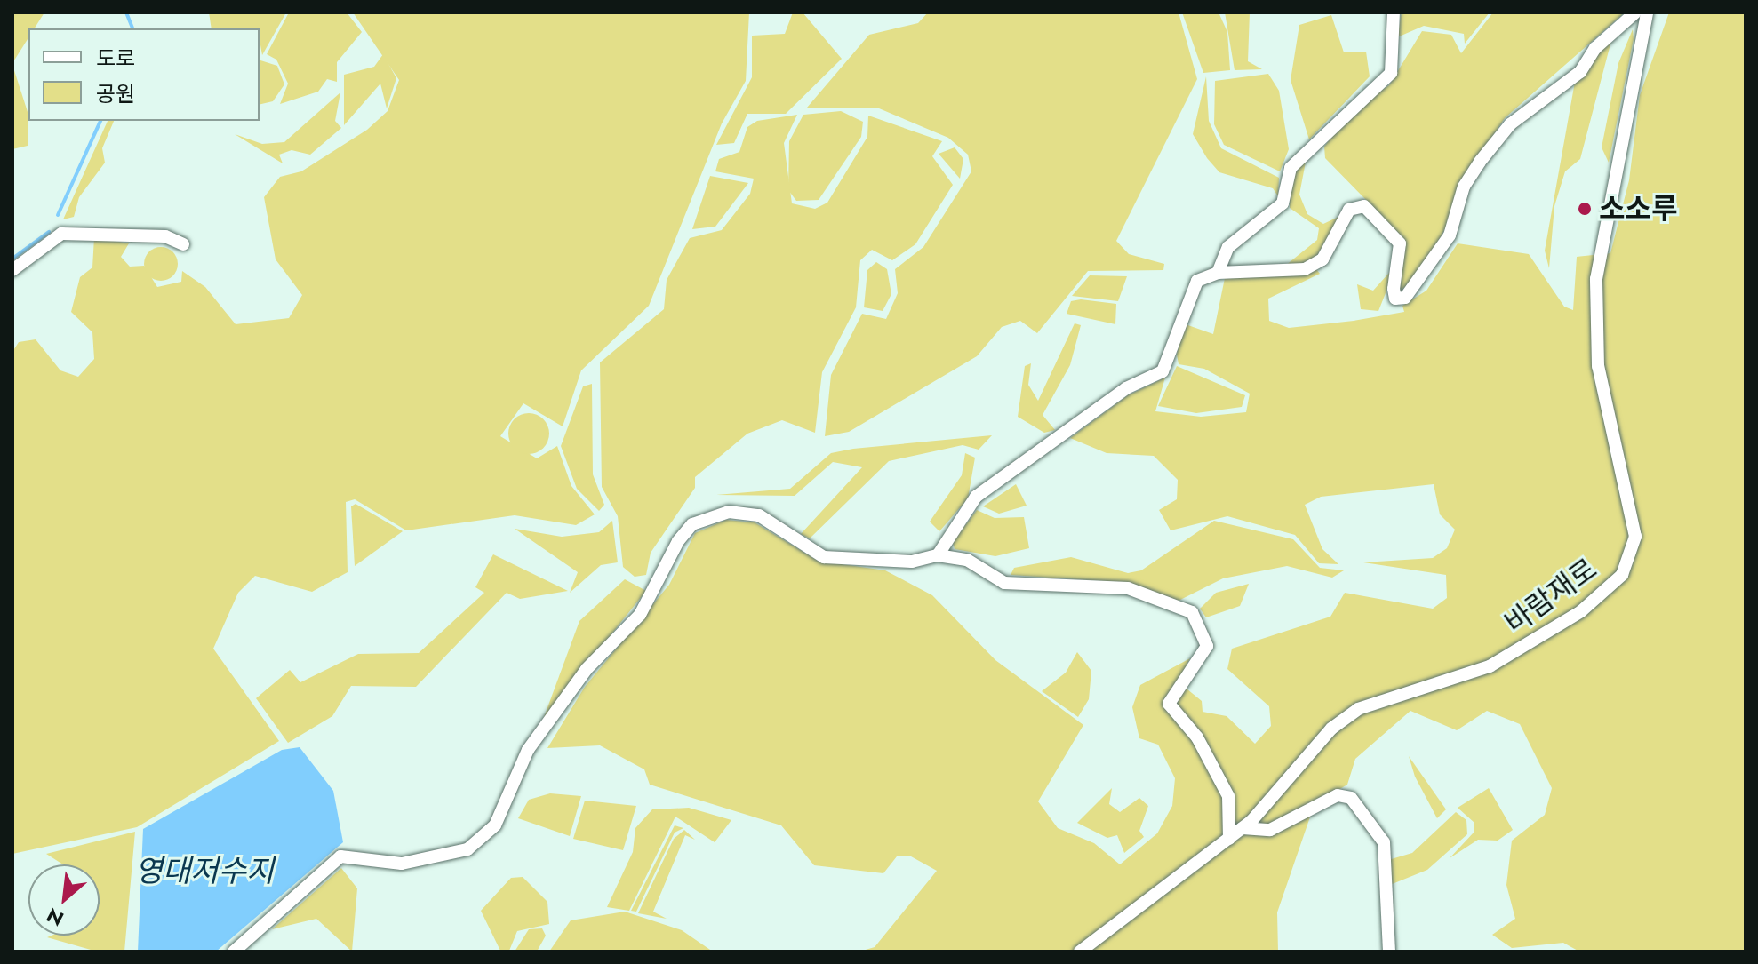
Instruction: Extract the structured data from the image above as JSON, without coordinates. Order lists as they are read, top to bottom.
{
  "streets": {
    "street": ["바람재로"]
  },
  "water": ["영대저수지"],
  "places": ["소소루"],
  "legend": ["도로", "공원"],
  "north": "bottom left"
}
